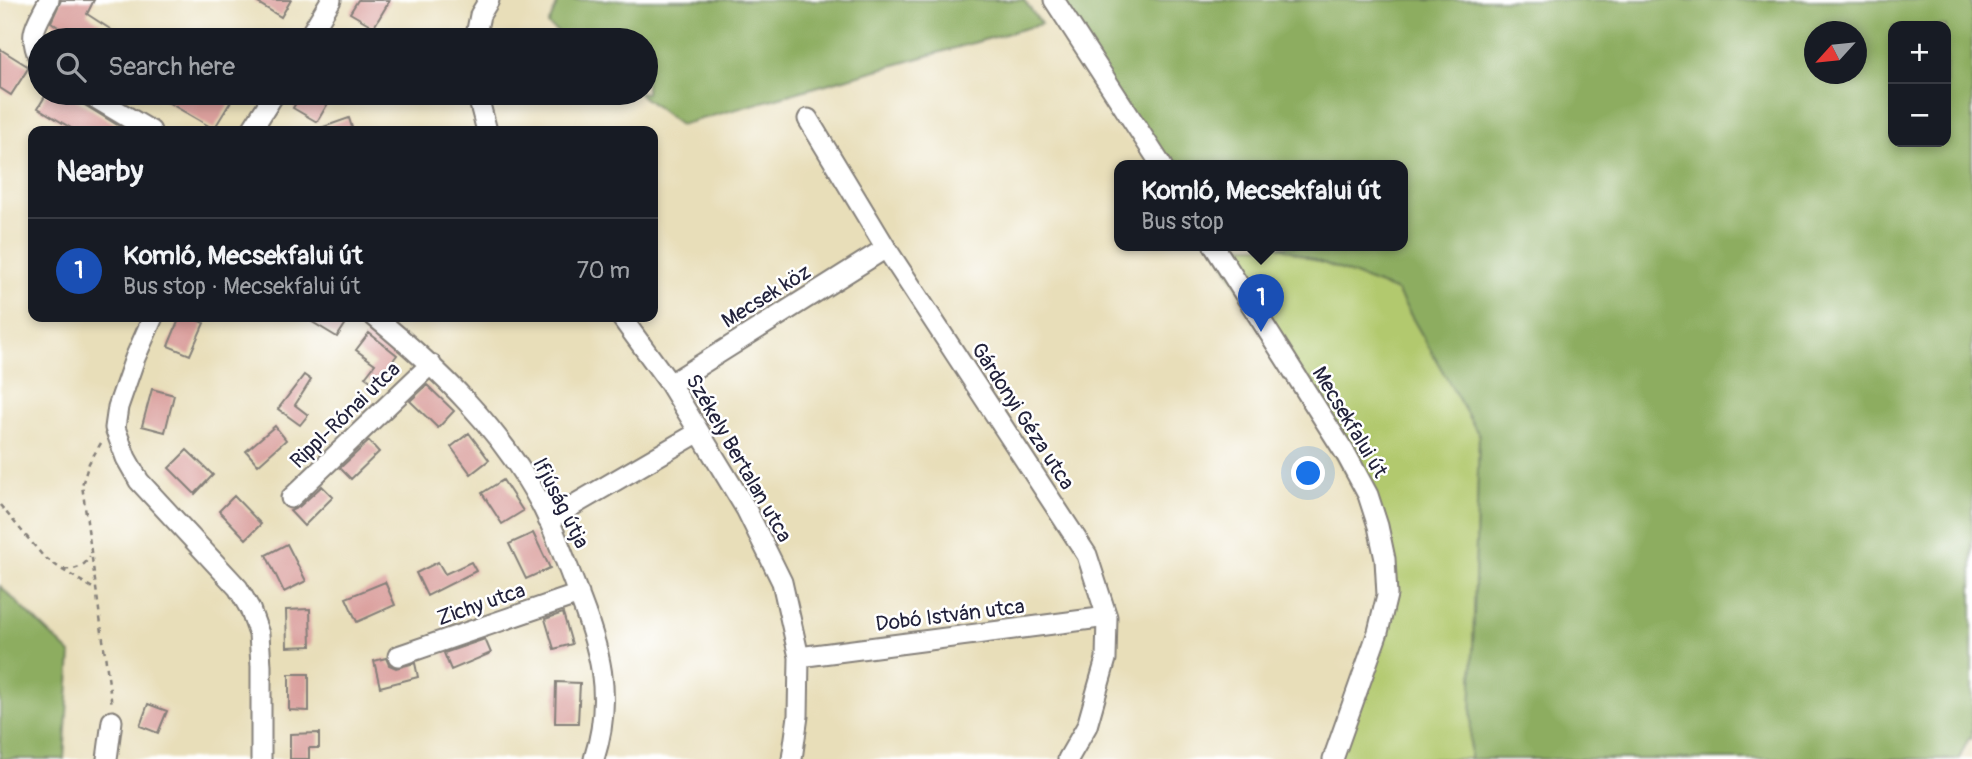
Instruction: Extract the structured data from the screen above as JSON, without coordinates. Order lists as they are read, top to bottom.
{
  "streets": {
    "street": [
      "Mecsek köz",
      "Rippl-Rónai utca",
      "Gárdonyi Géza utca",
      "Mecsekfalui út",
      "Székely Bertalan utca",
      "Ifjúság útja",
      "Zichy utca",
      "Dobó István utca"
    ]
  },
  "crossings": [
    ["Mecsek köz", "Gárdonyi Géza utca"],
    ["Mecsek köz", "Székely Bertalan utca"],
    ["Rippl-Rónai utca", "Ifjúság útja"],
    ["Gárdonyi Géza utca", "Dobó István utca"],
    ["Székely Bertalan utca", "Dobó István utca"],
    ["Ifjúság útja", "Zichy utca"]
  ],
  "north": "bottom left",
  "page": {
    "map_buttons": ["+", "−"],
    "search": "Search here",
    "heading": "Nearby",
    "popup": ["Komló, Mecsekfalui út", "Bus stop"],
    "list": [
      {
        "mark": "1",
        "name": "Komló, Mecsekfalui út",
        "note": "Bus stop · Mecsekfalui út",
        "value": "70 m"
      }
    ],
    "pins": "1"
  }
}
